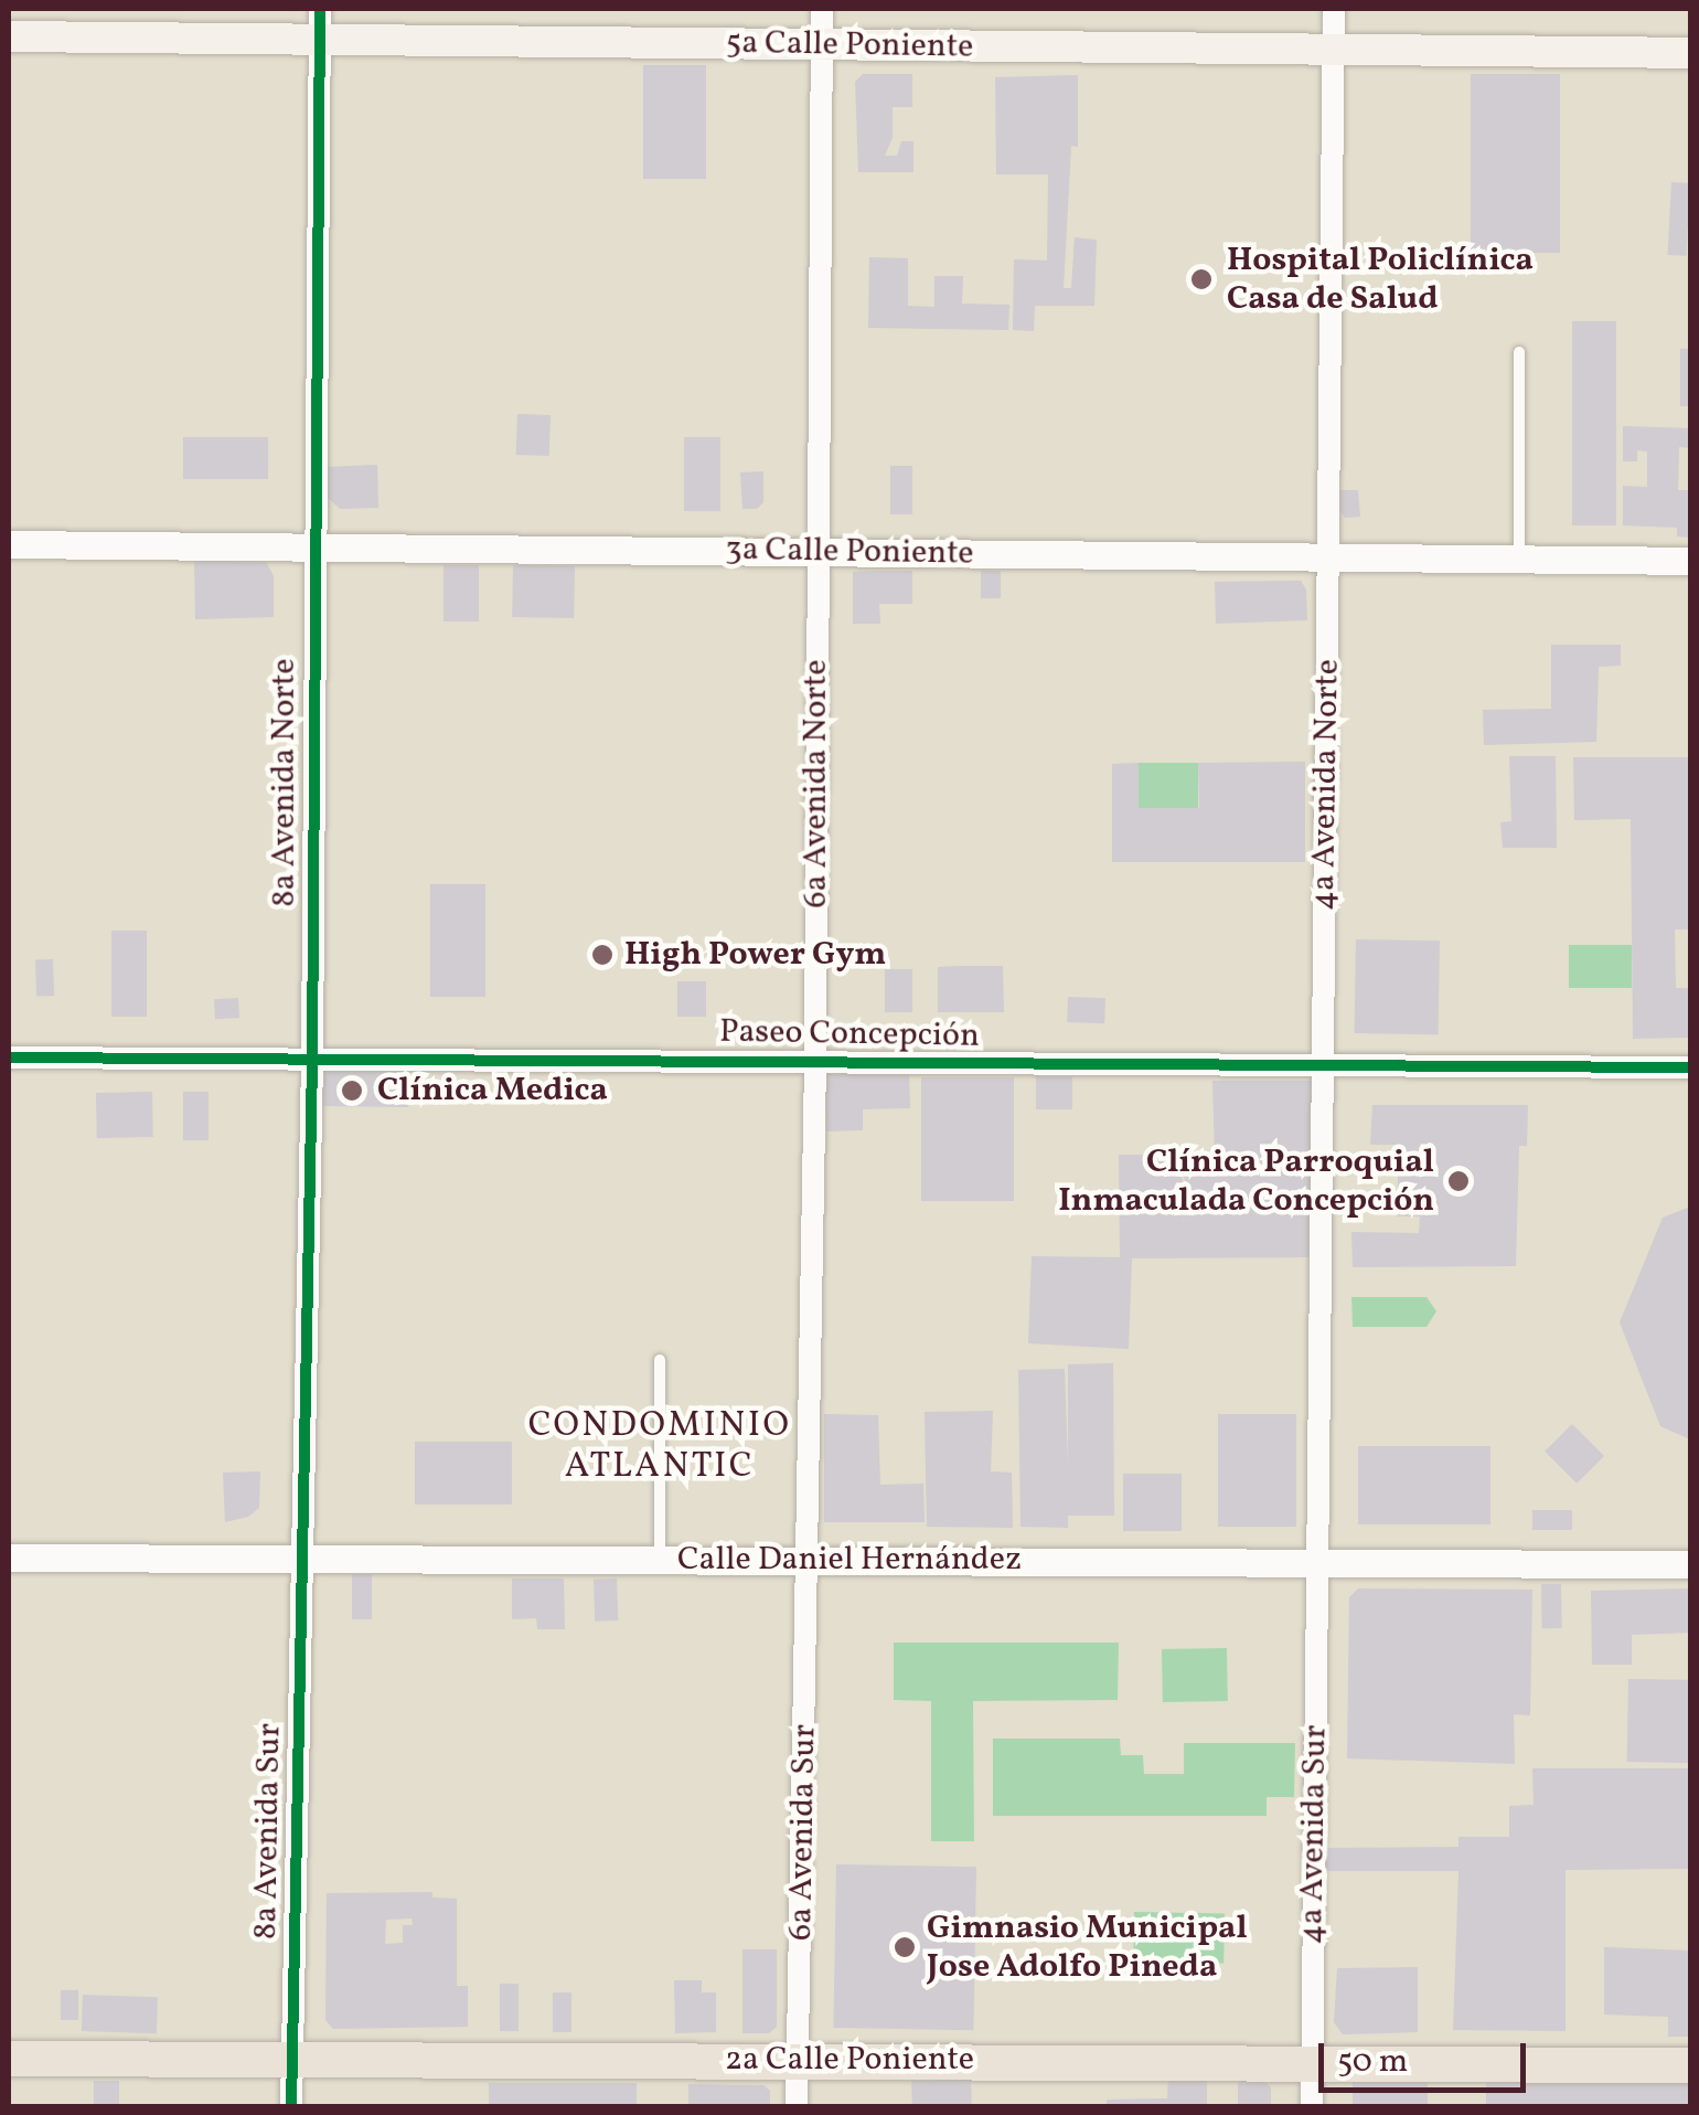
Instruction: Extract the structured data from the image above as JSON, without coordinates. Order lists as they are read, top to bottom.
{
  "streets": {
    "main road": ["5a Calle Poniente", "2a Calle Poniente"],
    "street": [
      "3a Calle Poniente",
      "8a Avenida Norte",
      "6a Avenida Norte",
      "4a Avenida Norte",
      "Paseo Concepción",
      "Calle Daniel Hernández",
      "8a Avenida Sur",
      "6a Avenida Sur",
      "4a Avenida Sur"
    ]
  },
  "crossings": [
    ["5a Calle Poniente", "8a Avenida Norte"],
    ["5a Calle Poniente", "6a Avenida Norte"],
    ["5a Calle Poniente", "4a Avenida Norte"],
    ["3a Calle Poniente", "8a Avenida Norte"],
    ["3a Calle Poniente", "6a Avenida Norte"],
    ["3a Calle Poniente", "4a Avenida Norte"],
    ["8a Avenida Norte", "Paseo Concepción"],
    ["8a Avenida Norte", "Calle Daniel Hernández"],
    ["8a Avenida Norte", "8a Avenida Sur"],
    ["6a Avenida Norte", "Paseo Concepción"],
    ["6a Avenida Norte", "Calle Daniel Hernández"],
    ["6a Avenida Norte", "6a Avenida Sur"],
    ["4a Avenida Norte", "Paseo Concepción"],
    ["4a Avenida Norte", "Calle Daniel Hernández"],
    ["4a Avenida Norte", "4a Avenida Sur"],
    ["Calle Daniel Hernández", "8a Avenida Sur"],
    ["Calle Daniel Hernández", "6a Avenida Sur"],
    ["Calle Daniel Hernández", "4a Avenida Sur"],
    ["8a Avenida Sur", "2a Calle Poniente"],
    ["6a Avenida Sur", "2a Calle Poniente"],
    ["4a Avenida Sur", "2a Calle Poniente"]
  ],
  "districts": ["CONDOMINIO ATLANTIC"],
  "places": [
    "Hospital Policlínica Casa de Salud",
    "High Power Gym",
    "Clínica Medica",
    "Clínica Parroquial Inmaculada Concepción",
    "Gimnasio Municipal Jose Adolfo Pineda"
  ],
  "scale_bar": "50 m"
}
